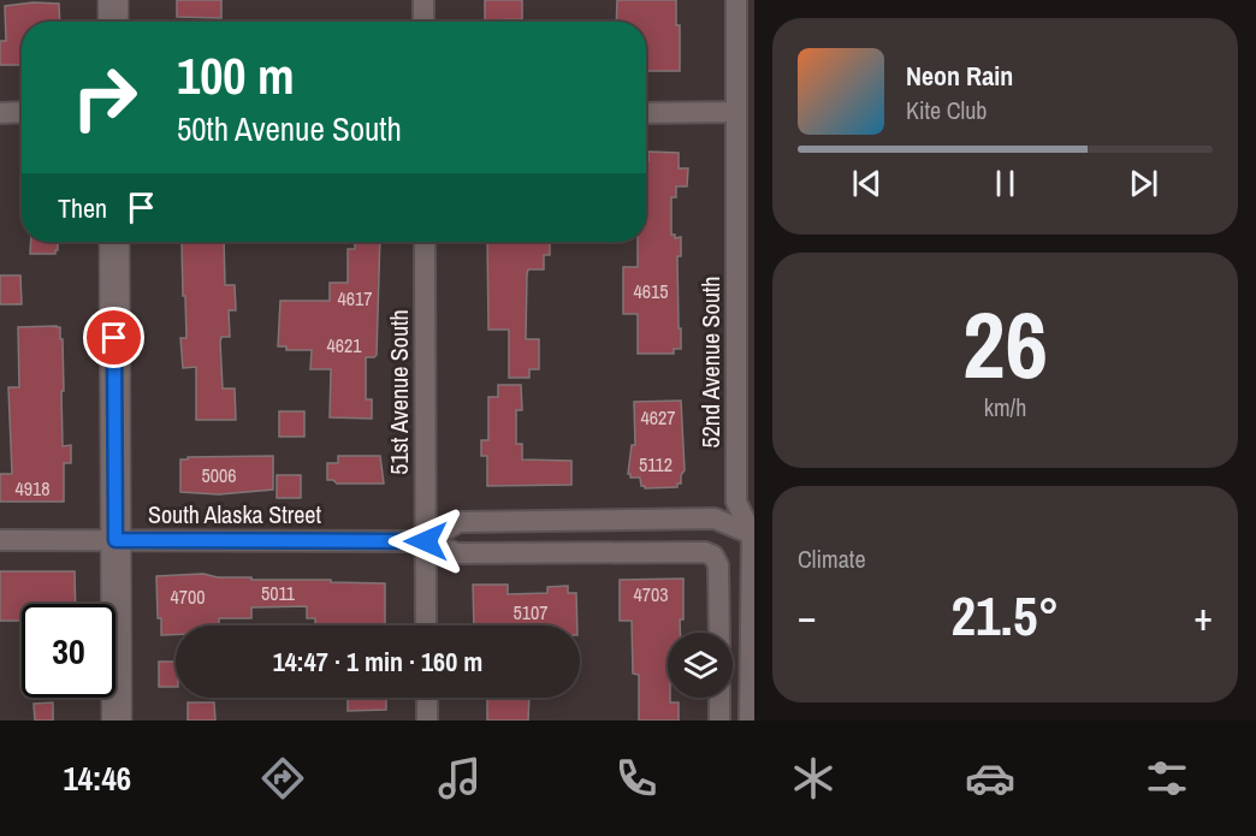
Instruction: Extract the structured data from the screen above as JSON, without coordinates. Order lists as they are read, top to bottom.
{
  "streets": {
    "street": ["52nd Avenue South", "51st Avenue South", "South Alaska Street"]
  },
  "crossings": [
    ["51st Avenue South", "South Alaska Street"]
  ],
  "house_numbers": [
    "4615",
    "4617",
    "4621",
    "4627",
    "5112",
    "5006",
    "4918",
    "5011",
    "4703",
    "4700",
    "5107"
  ],
  "page": {
    "turn": ["100 m", "50th Avenue South"],
    "song": ["Neon Rain", "Kite Club"],
    "then": "Then",
    "tile": [
      ["26", "km/h"],
      "Climate"
    ],
    "heat": ["−", "21.5°", "+"],
    "limit": "30",
    "trip": "14:47 · 1 min · 160 m",
    "tabs": "14:46"
  }
}
